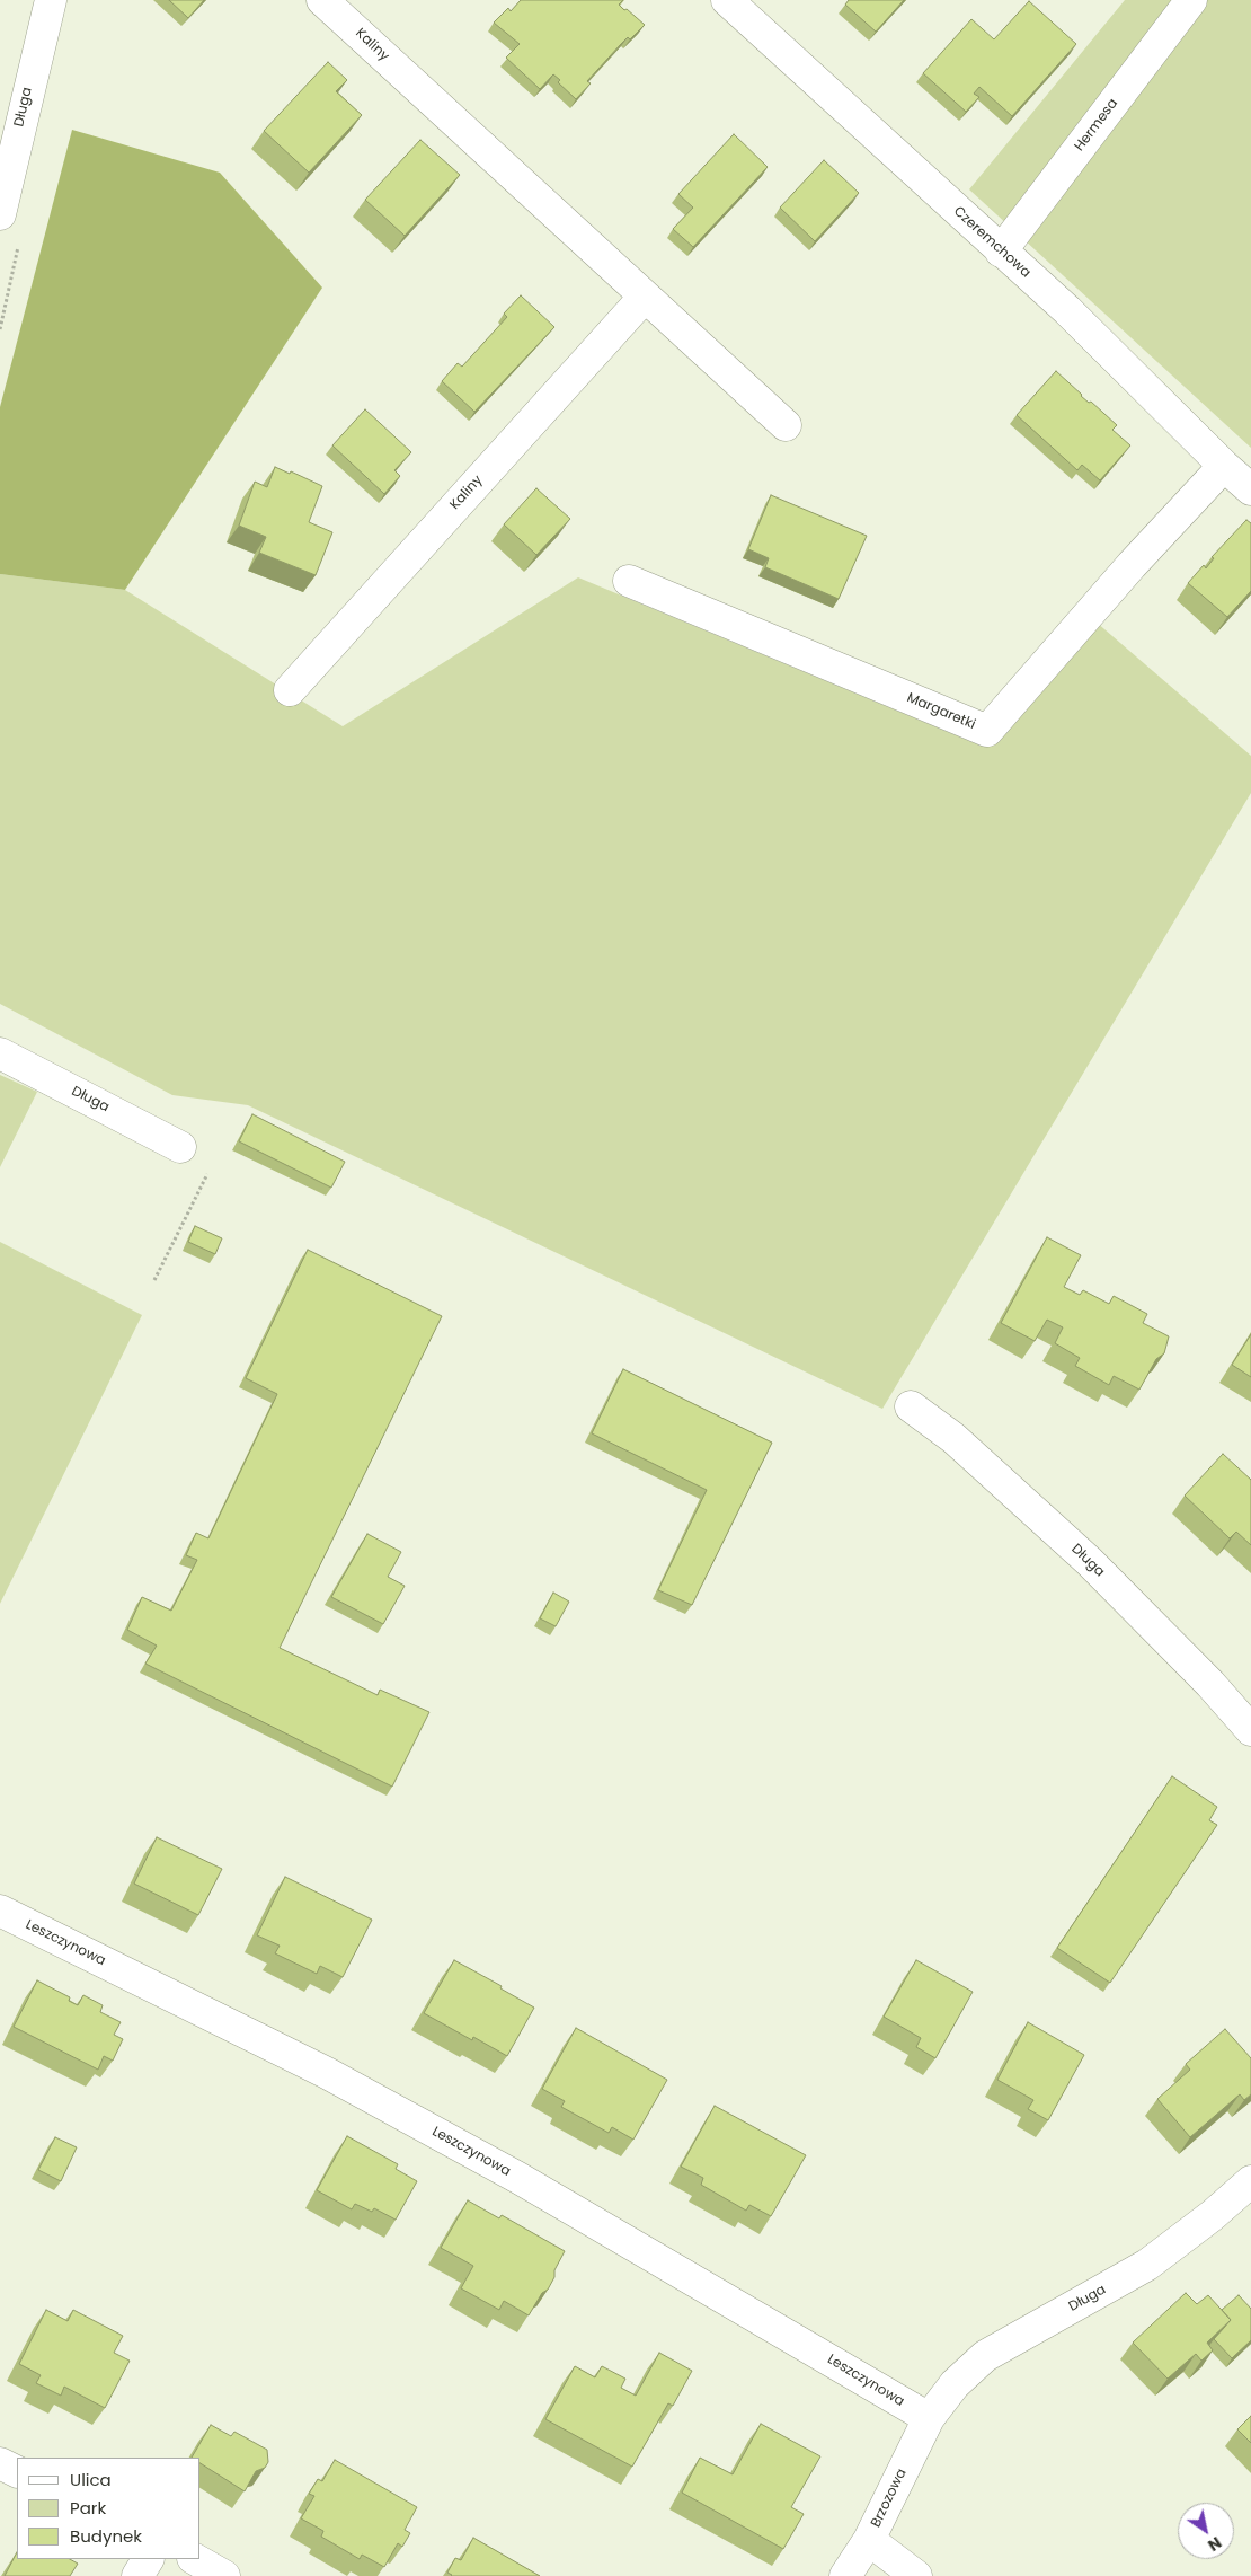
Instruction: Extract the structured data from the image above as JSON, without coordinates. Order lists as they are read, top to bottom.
{
  "streets": {
    "street": [
      "Kaliny",
      "Długa",
      "Hermesa",
      "Czeremchowa",
      "Margaretki",
      "Leszczynowa",
      "Brzozowa"
    ]
  },
  "crossings": [
    ["Długa", "Leszczynowa"],
    ["Długa", "Brzozowa"],
    ["Hermesa", "Czeremchowa"],
    ["Czeremchowa", "Margaretki"],
    ["Leszczynowa", "Brzozowa"]
  ],
  "legend": ["Ulica", "Park", "Budynek"],
  "north": "bottom right"
}
